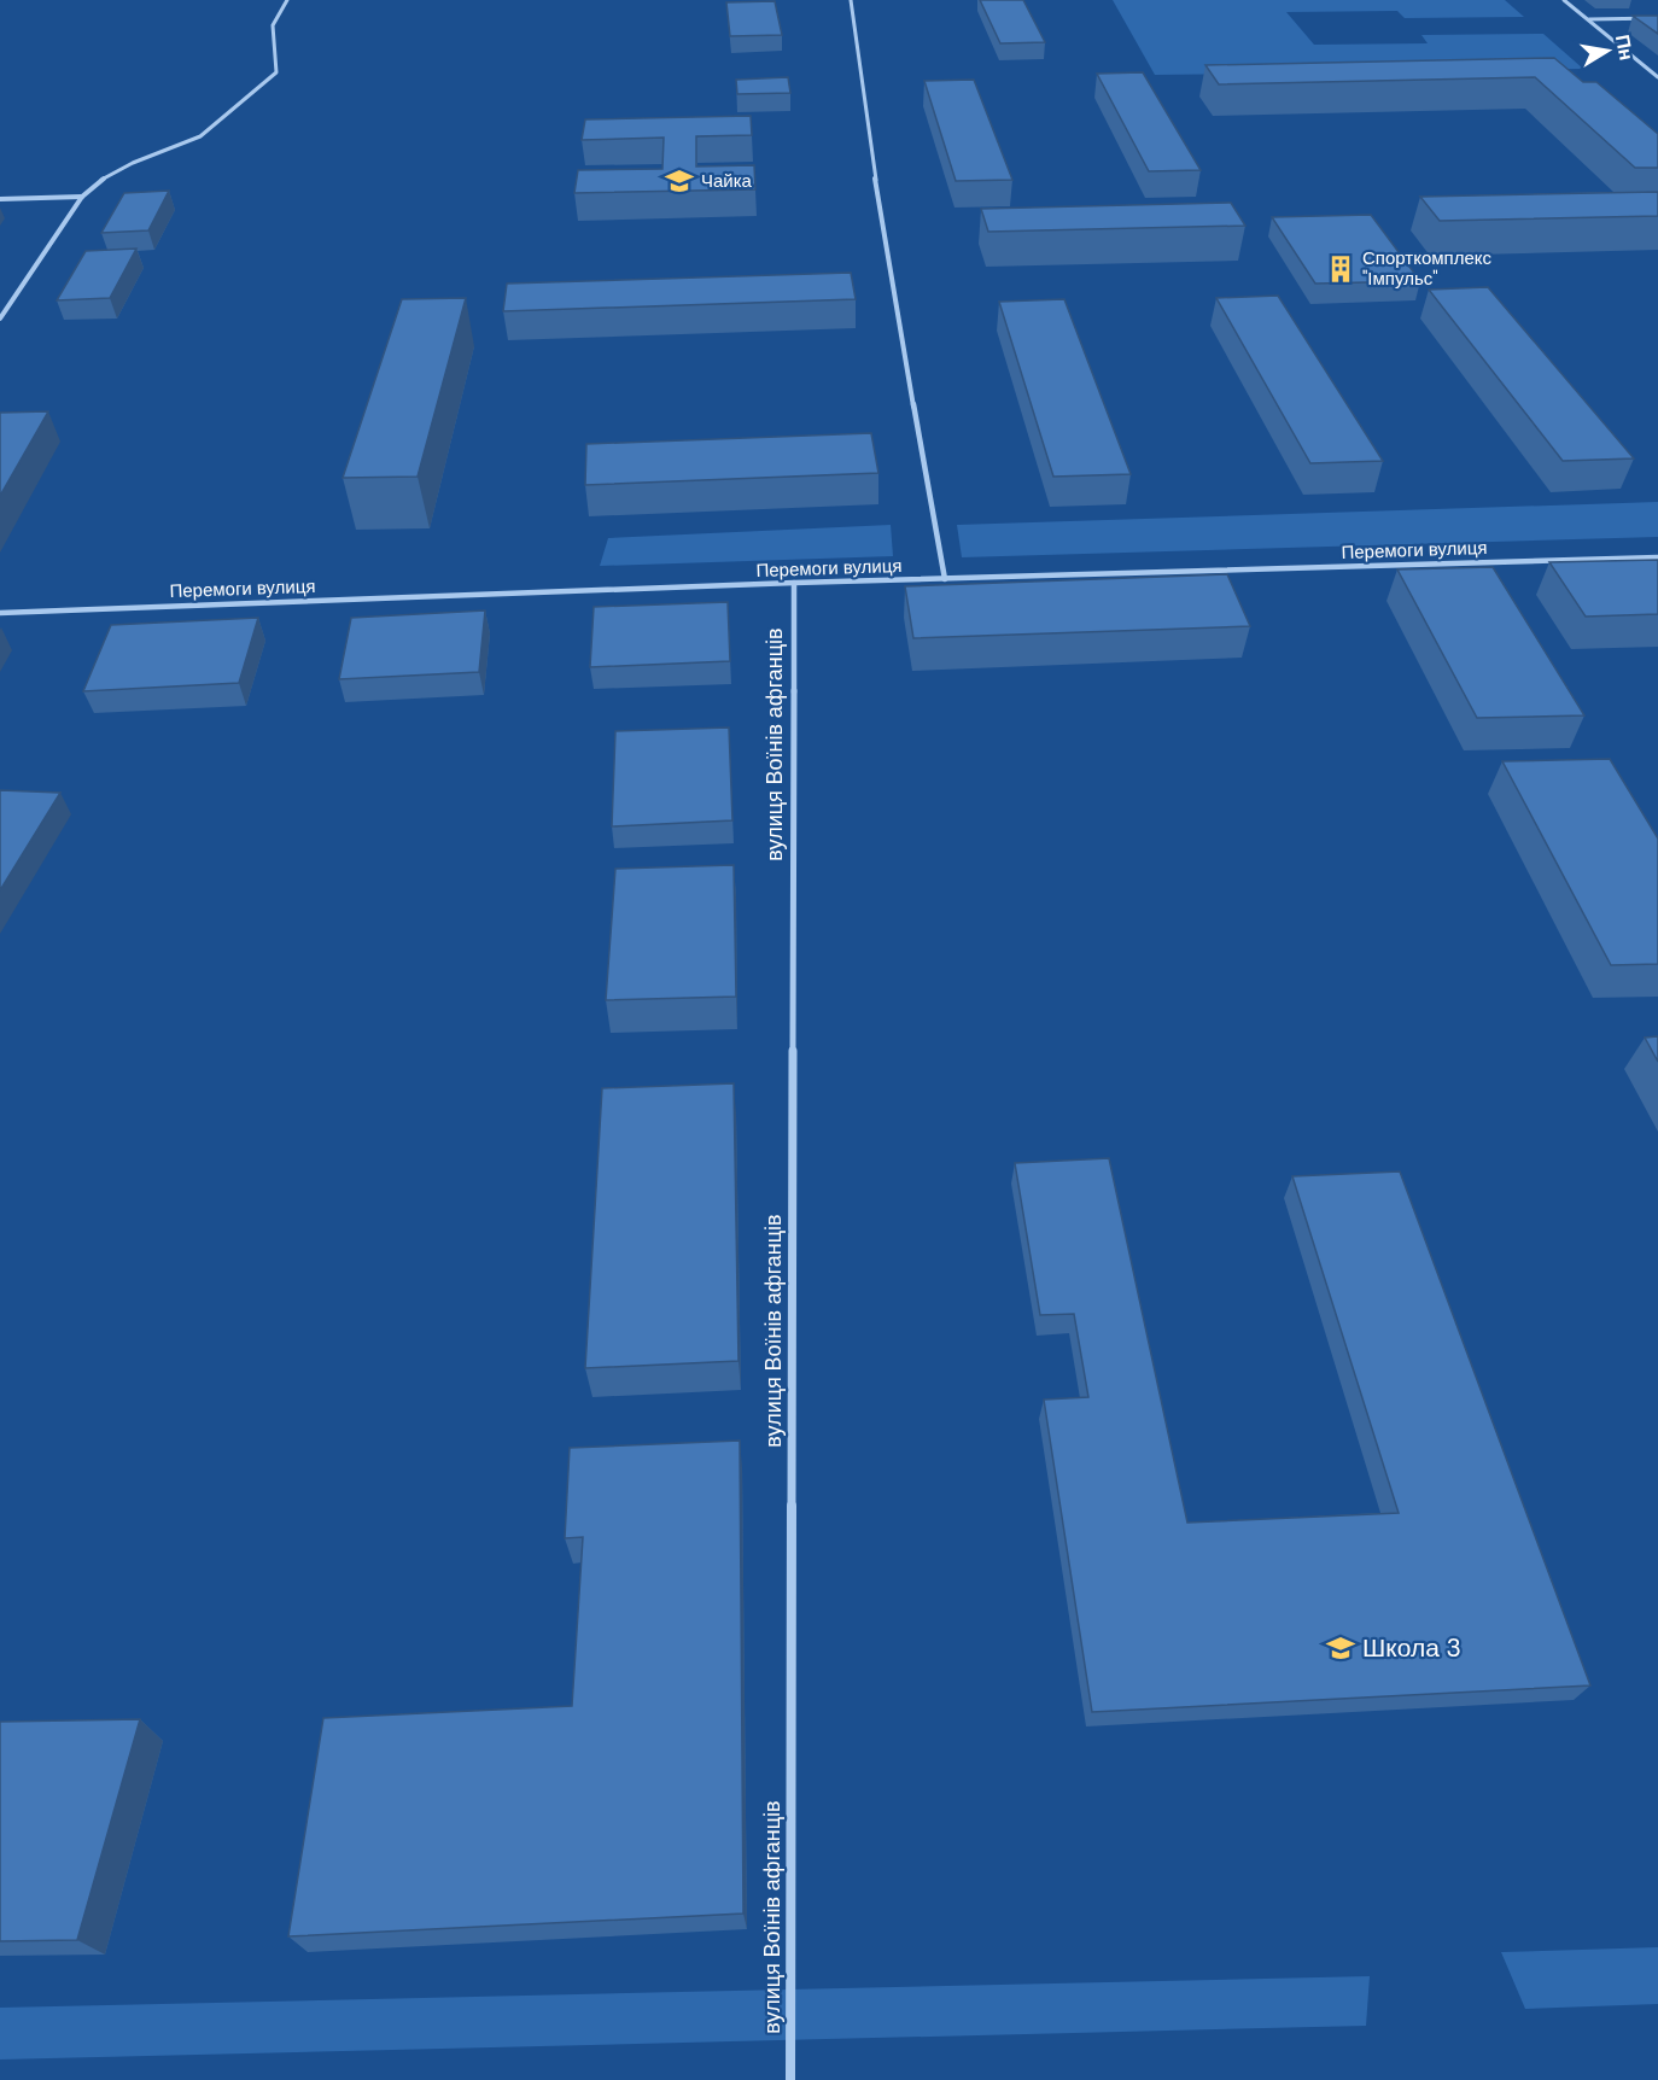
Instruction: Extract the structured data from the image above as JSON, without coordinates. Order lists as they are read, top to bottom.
{
  "streets": {
    "street": ["Перемоги вулиця", "вулиця Воїнів афганців"]
  },
  "crossings": [
    ["Перемоги вулиця", "вулиця Воїнів афганців"]
  ],
  "places": {
    "school or university": ["Чайка", "Школа 3"],
    "building": ["Спорткомплекс \"Імпульс\""]
  },
  "north": "right"
}
